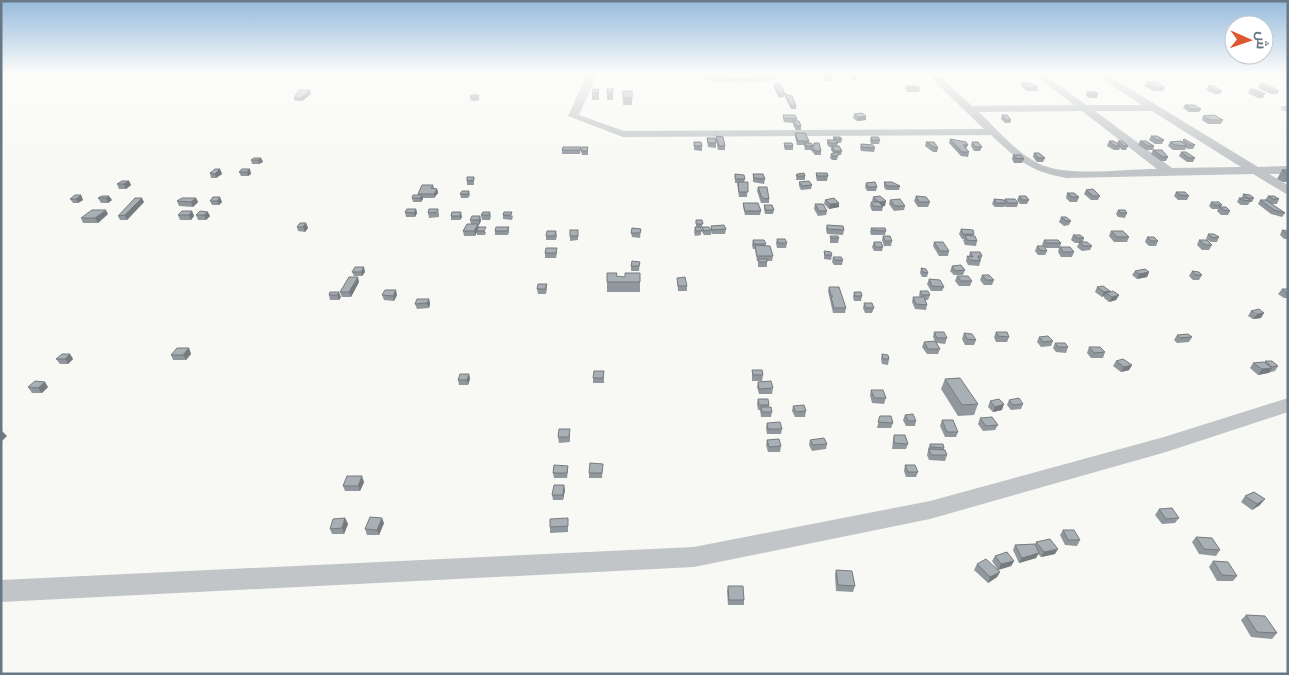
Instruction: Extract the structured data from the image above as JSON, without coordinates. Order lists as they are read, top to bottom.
{
  "north": "right"
}
